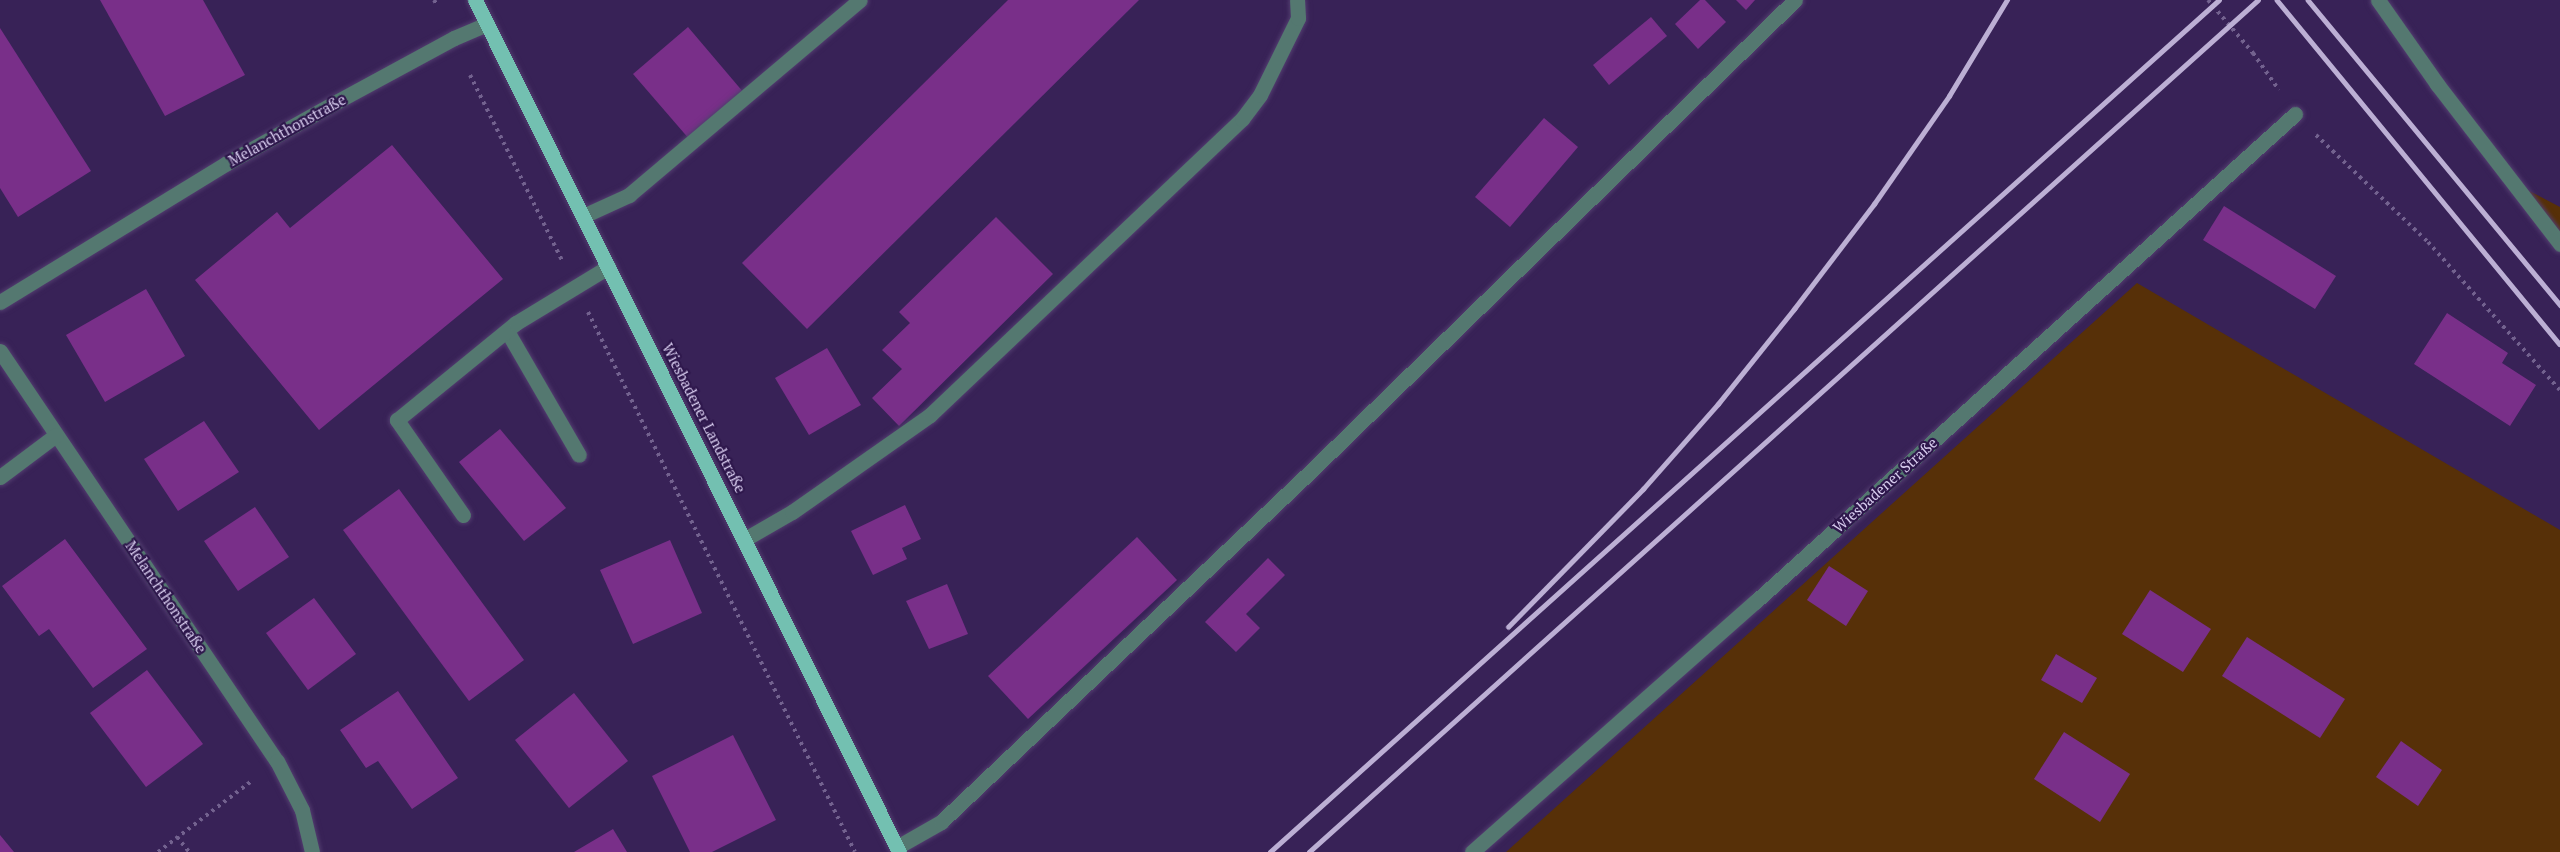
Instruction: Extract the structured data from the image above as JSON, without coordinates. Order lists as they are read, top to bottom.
{
  "streets": {
    "main road": ["Wiesbadener Landstraße"],
    "street": ["Melanchthonstraße", "Wiesbadener Straße"]
  },
  "crossings": [
    ["Melanchthonstraße", "Wiesbadener Landstraße"]
  ]
}
